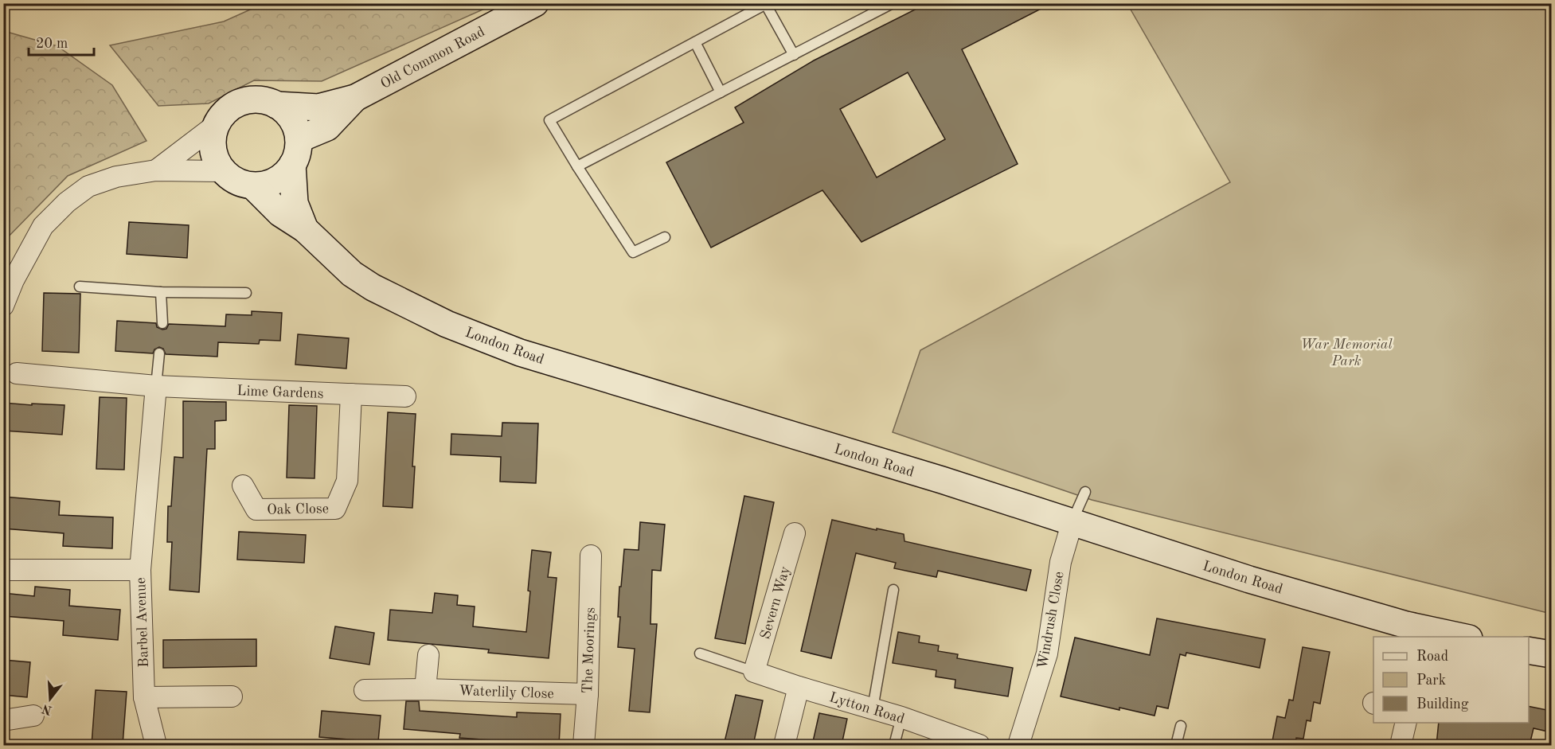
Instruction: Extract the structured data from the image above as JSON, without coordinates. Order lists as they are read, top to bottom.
{
  "streets": {
    "street": [
      "Old Common Road",
      "London Road",
      "Lime Gardens",
      "Oak Close",
      "Severn Way",
      "Windrush Close",
      "Barbel Avenue",
      "The Moorings",
      "Waterlily Close",
      "Lytton Road"
    ]
  },
  "crossings": [
    ["Old Common Road", "London Road"],
    ["London Road", "Windrush Close"],
    ["Lime Gardens", "Oak Close"],
    ["Severn Way", "Lytton Road"],
    ["The Moorings", "Waterlily Close"]
  ],
  "parks": ["War Memorial Park"],
  "legend": ["Road", "Park", "Building"],
  "scale_bar": "20 m",
  "north": "bottom"
}
